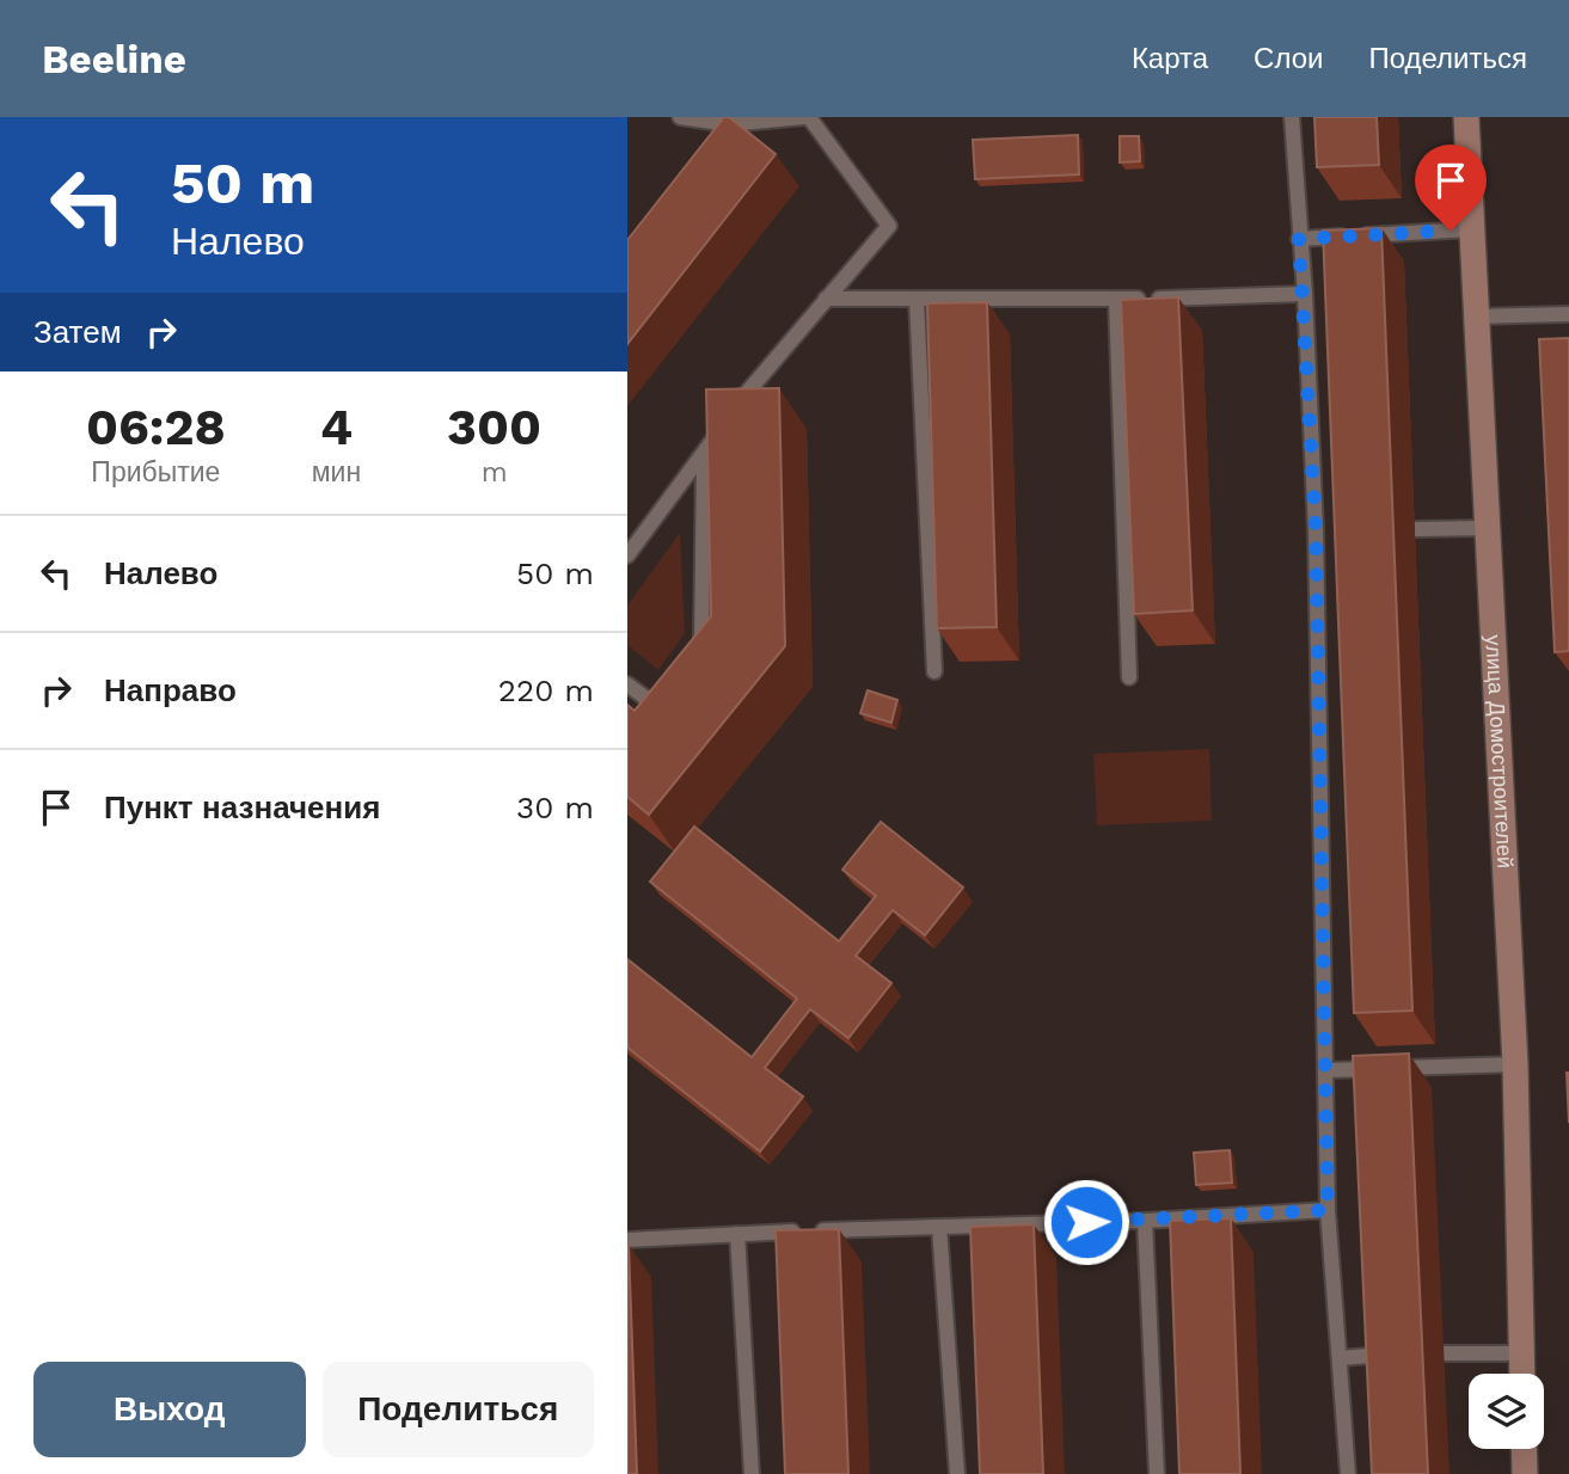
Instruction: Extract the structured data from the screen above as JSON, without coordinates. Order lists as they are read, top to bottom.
{
  "streets": {
    "street": ["улица Домостроителей"]
  },
  "page": {
    "header": "Beeline",
    "nav": ["Карта", "Слои", "Поделиться"],
    "turn": ["50 m", "Налево"],
    "then": "Затем",
    "eta": [
      "06:28",
      "Прибытие",
      "4",
      "мин",
      "300",
      "m"
    ],
    "list": [
      {
        "name": "Налево",
        "value": "50 m"
      },
      {
        "name": "Направо",
        "value": "220 m"
      },
      {
        "name": "Пункт назначения",
        "value": "30 m"
      }
    ],
    "buttons": ["Выход", "Поделиться"]
  }
}
